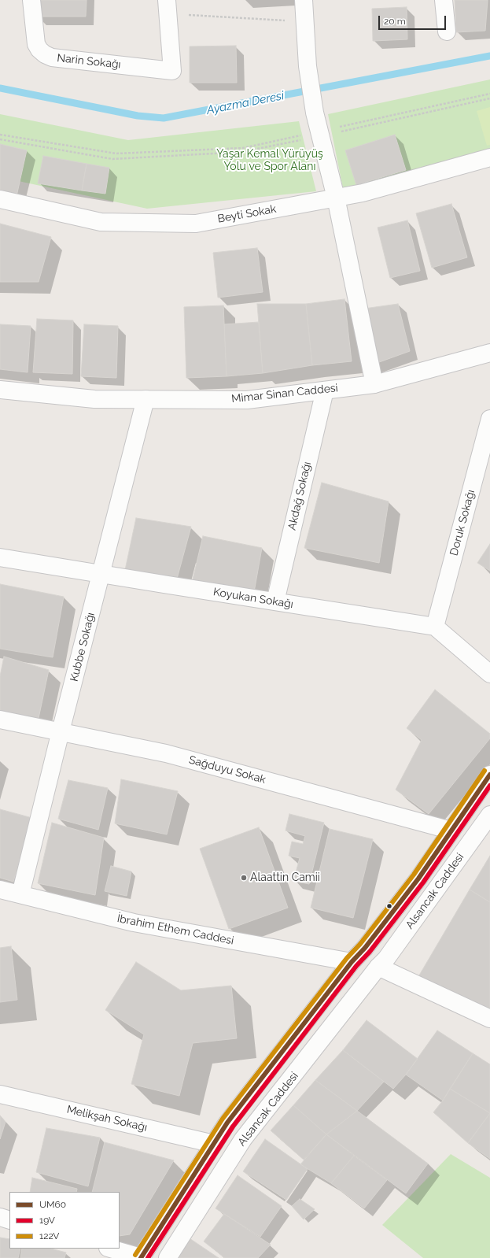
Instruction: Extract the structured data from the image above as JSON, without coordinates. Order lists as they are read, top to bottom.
{
  "streets": {
    "street": [
      "Narin Sokağı",
      "Beyti Sokak",
      "Mimar Sinan Caddesi",
      "Akdağ Sokağı",
      "Doruk Sokağı",
      "Koyukan Sokağı",
      "Kubbe Sokağı",
      "Sağduyu Sokak",
      "Alsancak Caddesi",
      "İbrahim Ethem Caddesi",
      "Melikşah Sokağı"
    ]
  },
  "crossings": [
    ["Mimar Sinan Caddesi", "Akdağ Sokağı"],
    ["Mimar Sinan Caddesi", "Kubbe Sokağı"],
    ["Akdağ Sokağı", "Koyukan Sokağı"],
    ["Doruk Sokağı", "Koyukan Sokağı"],
    ["Koyukan Sokağı", "Kubbe Sokağı"],
    ["Kubbe Sokağı", "Sağduyu Sokak"],
    ["Kubbe Sokağı", "İbrahim Ethem Caddesi"],
    ["Sağduyu Sokak", "Alsancak Caddesi"],
    ["Alsancak Caddesi", "İbrahim Ethem Caddesi"],
    ["Alsancak Caddesi", "Melikşah Sokağı"]
  ],
  "water": ["Ayazma Deresi"],
  "parks": ["Yaşar Kemal Yürüyüş Yolu ve Spor Alanı"],
  "places": ["Alaattin Camii"],
  "lines": ["transit line 122V", "transit line UM60", "transit line 19V"],
  "legend": ["UM60", "19V", "122V"],
  "scale_bar": "20 m"
}
